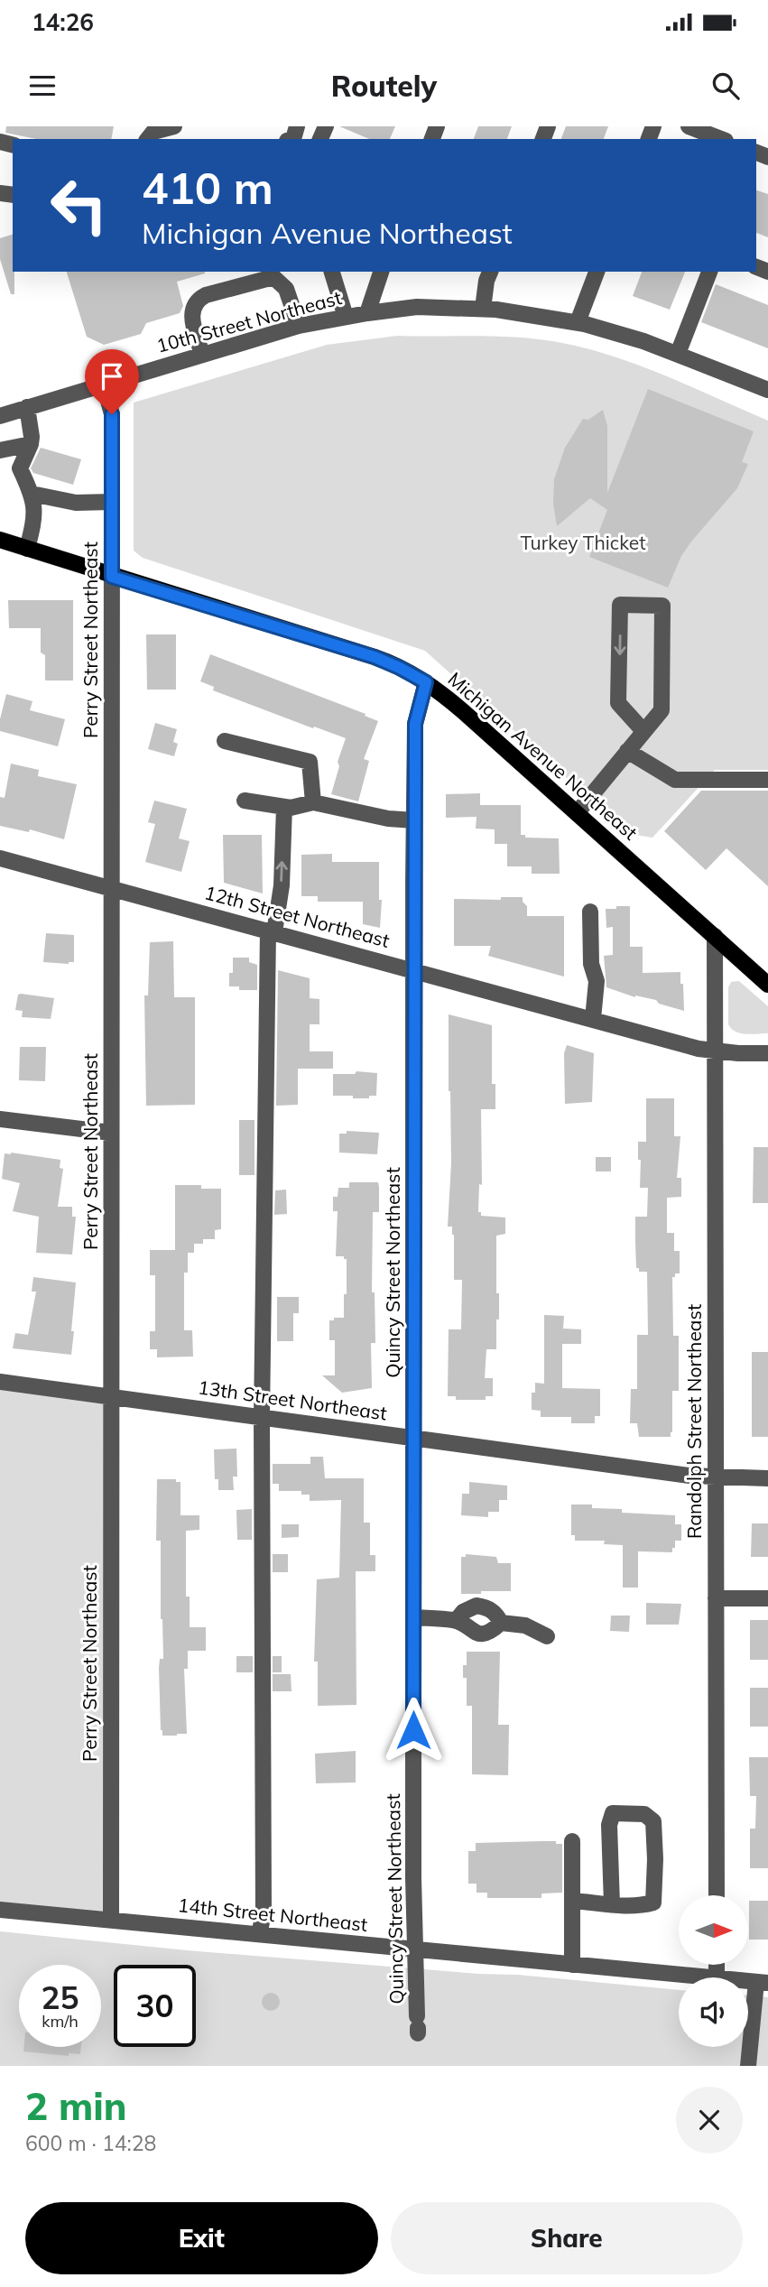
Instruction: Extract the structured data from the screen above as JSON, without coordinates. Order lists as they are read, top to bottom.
{
  "streets": {
    "main road": ["Michigan Avenue Northeast"],
    "street": [
      "10th Street Northeast",
      "Perry Street Northeast",
      "12th Street Northeast",
      "Quincy Street Northeast",
      "13th Street Northeast",
      "Randolph Street Northeast",
      "14th Street Northeast"
    ]
  },
  "crossings": [
    ["10th Street Northeast", "Perry Street Northeast"],
    ["Perry Street Northeast", "Michigan Avenue Northeast"],
    ["Perry Street Northeast", "12th Street Northeast"],
    ["Perry Street Northeast", "13th Street Northeast"],
    ["Perry Street Northeast", "14th Street Northeast"],
    ["Michigan Avenue Northeast", "Quincy Street Northeast"],
    ["Michigan Avenue Northeast", "Randolph Street Northeast"],
    ["12th Street Northeast", "Quincy Street Northeast"],
    ["12th Street Northeast", "Randolph Street Northeast"],
    ["Quincy Street Northeast", "13th Street Northeast"],
    ["Quincy Street Northeast", "14th Street Northeast"],
    ["13th Street Northeast", "Randolph Street Northeast"]
  ],
  "parks": ["Turkey Thicket"],
  "north": "right",
  "page": {
    "status": "14:26",
    "header": "Routely",
    "turn": ["410 m", "Michigan Avenue Northeast"],
    "speed": "25 km/h",
    "limit": "30",
    "heading": ["2 min", "600 m · 14:28"],
    "buttons": ["Exit", "Share"]
  }
}
